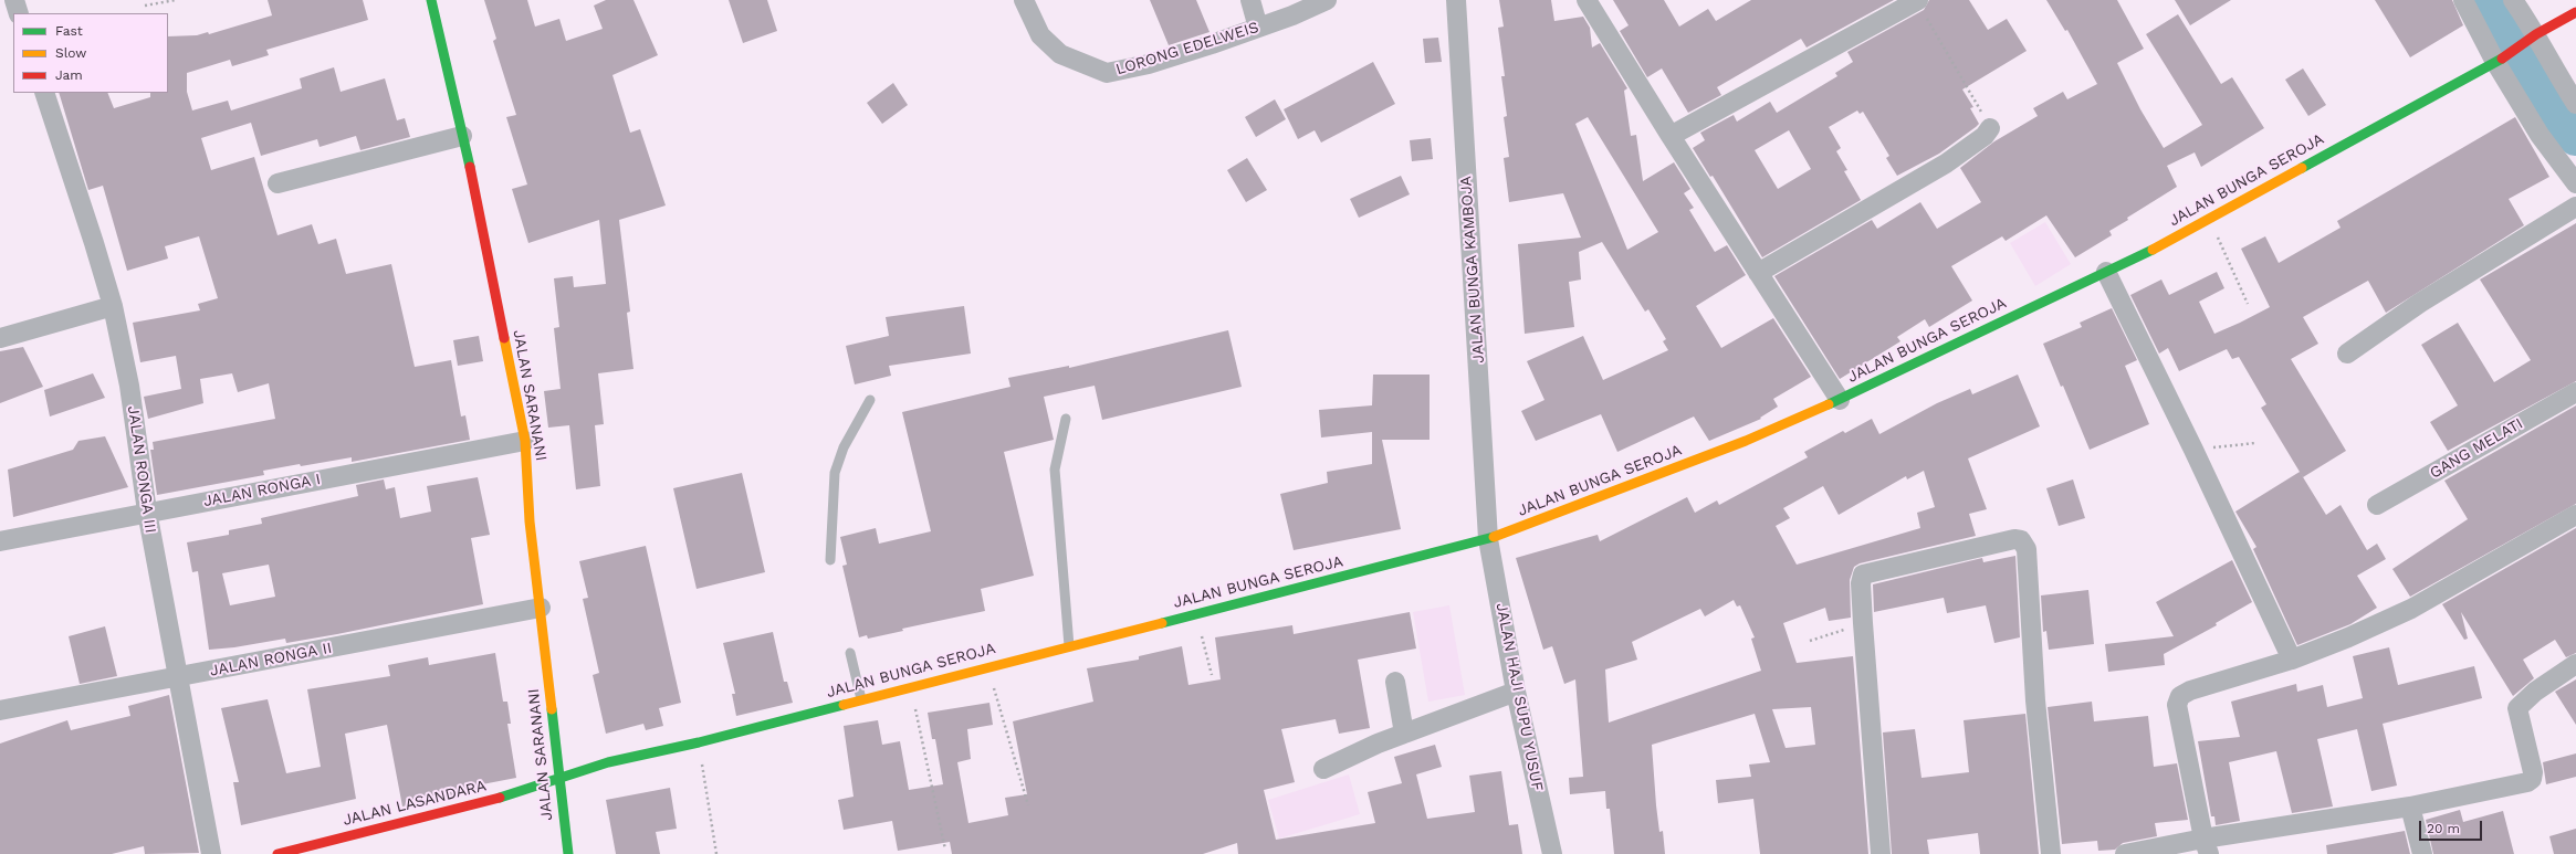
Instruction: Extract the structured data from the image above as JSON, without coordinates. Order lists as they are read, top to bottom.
{
  "streets": {
    "street": [
      "LORONG EDELWEIS",
      "JALAN BUNGA SEROJA",
      "JALAN BUNGA KAMBOJA",
      "JALAN SARANANI",
      "GANG MELATI",
      "JALAN RONGA III",
      "JALAN RONGA I",
      "JALAN RONGA II",
      "JALAN HAJI SUPU YUSUF",
      "JALAN LASANDARA"
    ]
  },
  "crossings": [
    ["JALAN BUNGA SEROJA", "JALAN BUNGA KAMBOJA"],
    ["JALAN BUNGA SEROJA", "JALAN SARANANI"],
    ["JALAN BUNGA SEROJA", "JALAN HAJI SUPU YUSUF"],
    ["JALAN BUNGA SEROJA", "JALAN LASANDARA"],
    ["JALAN BUNGA KAMBOJA", "JALAN HAJI SUPU YUSUF"],
    ["JALAN SARANANI", "JALAN RONGA I"],
    ["JALAN SARANANI", "JALAN RONGA II"],
    ["JALAN SARANANI", "JALAN LASANDARA"],
    ["JALAN RONGA III", "JALAN RONGA I"],
    ["JALAN RONGA III", "JALAN RONGA II"]
  ],
  "legend": ["Fast", "Slow", "Jam"],
  "scale_bar": "20 m"
}
